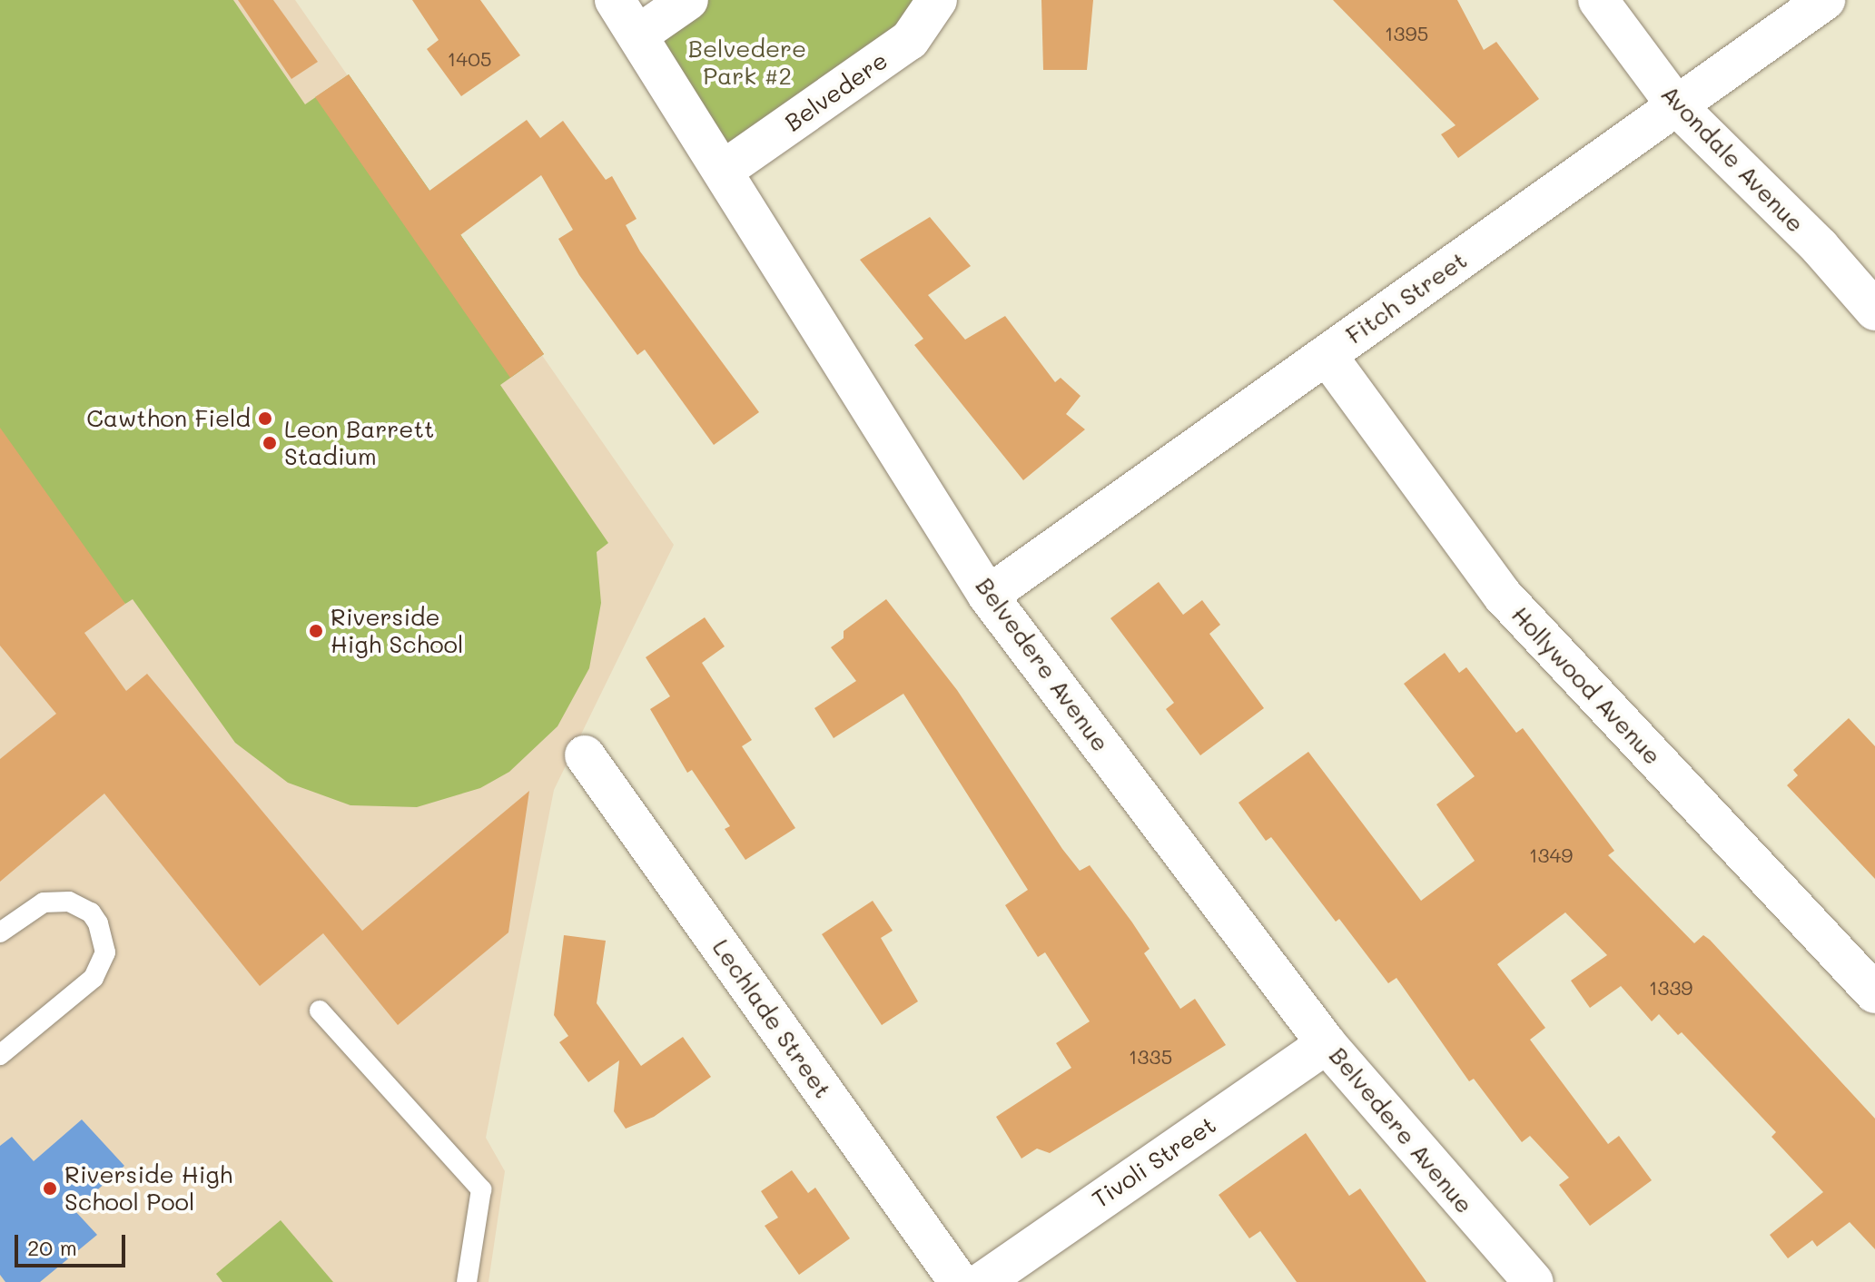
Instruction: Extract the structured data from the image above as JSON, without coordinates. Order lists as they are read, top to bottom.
{
  "streets": {
    "street": [
      "Belvedere",
      "Avondale Avenue",
      "Fitch Street",
      "Belvedere Avenue",
      "Hollywood Avenue",
      "Lechlade Street",
      "Tivoli Street"
    ]
  },
  "crossings": [
    ["Belvedere", "Belvedere Avenue"],
    ["Avondale Avenue", "Fitch Street"],
    ["Fitch Street", "Belvedere Avenue"],
    ["Fitch Street", "Hollywood Avenue"],
    ["Belvedere Avenue", "Tivoli Street"]
  ],
  "parks": ["Belvedere Park #2"],
  "places": [
    "Cawthon Field",
    "Leon Barrett Stadium",
    "Riverside High School",
    "Riverside High School Pool"
  ],
  "house_numbers": [
    "1395",
    "1405",
    "1349",
    "1339",
    "1335"
  ],
  "scale_bar": "20 m"
}
